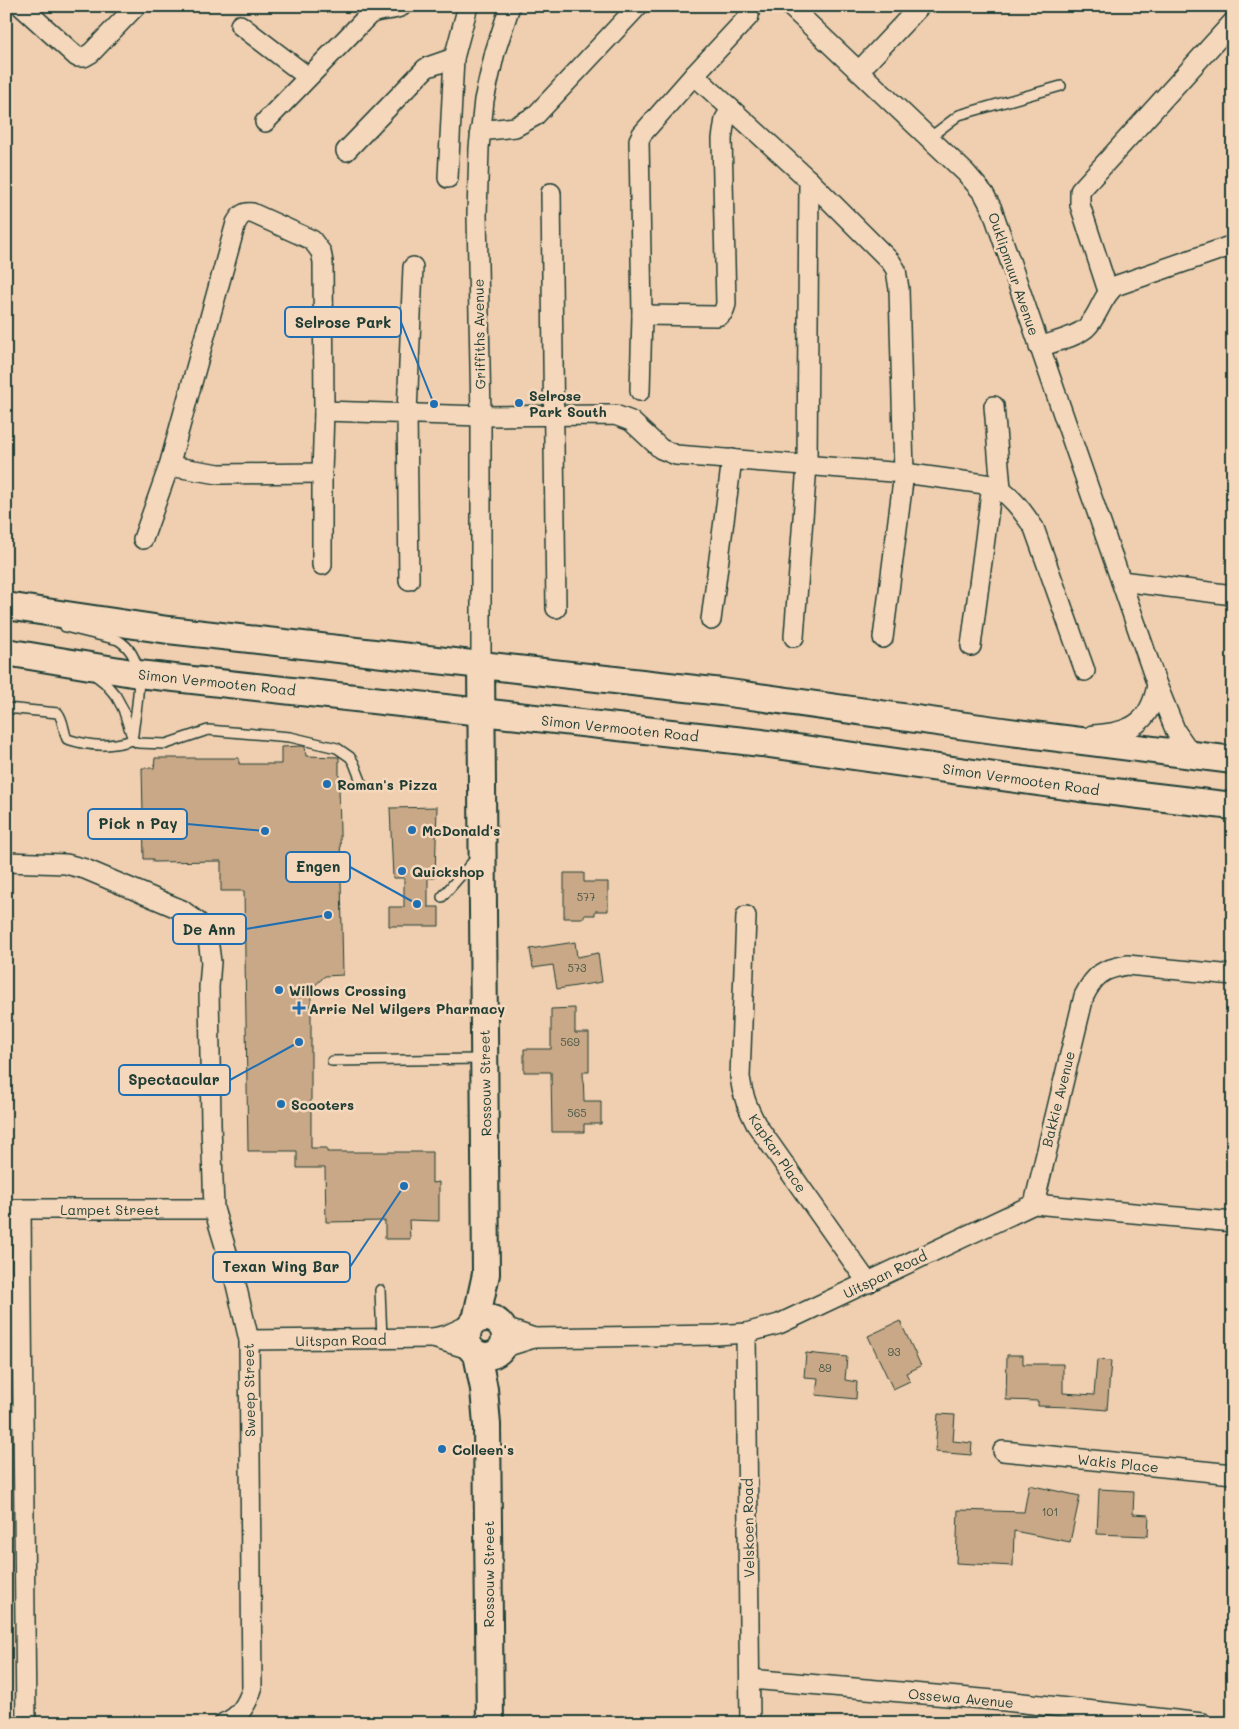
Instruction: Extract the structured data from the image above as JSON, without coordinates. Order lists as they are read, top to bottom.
{
  "streets": {
    "main road": ["Simon Vermooten Road", "Rossouw Street"],
    "street": [
      "Ouklipmuur Avenue",
      "Griffiths Avenue",
      "Bakkie Avenue",
      "Kapkar Place",
      "Lampet Street",
      "Uitspan Road",
      "Sweep Street",
      "Wakis Place",
      "Velskoen Road",
      "Ossewa Avenue"
    ]
  },
  "crossings": [
    ["Griffiths Avenue", "Rossouw Street"],
    ["Simon Vermooten Road", "Rossouw Street"],
    ["Rossouw Street", "Uitspan Road"],
    ["Bakkie Avenue", "Uitspan Road"],
    ["Kapkar Place", "Uitspan Road"],
    ["Lampet Street", "Sweep Street"],
    ["Uitspan Road", "Sweep Street"],
    ["Uitspan Road", "Velskoen Road"],
    ["Velskoen Road", "Ossewa Avenue"]
  ],
  "places": {
    "other": [
      "Selrose Park South",
      "Selrose Park",
      "Roman's Pizza",
      "McDonald's",
      "Pick n Pay",
      "Quickshop",
      "Engen",
      "De Ann",
      "Willows Crossing",
      "Spectacular",
      "Scooters",
      "Texan Wing Bar",
      "Colleen's"
    ],
    "health": ["Arrie Nel Wilgers Pharmacy"]
  },
  "house_numbers": [
    "577",
    "573",
    "569",
    "565",
    "93",
    "89",
    "101"
  ]
}
